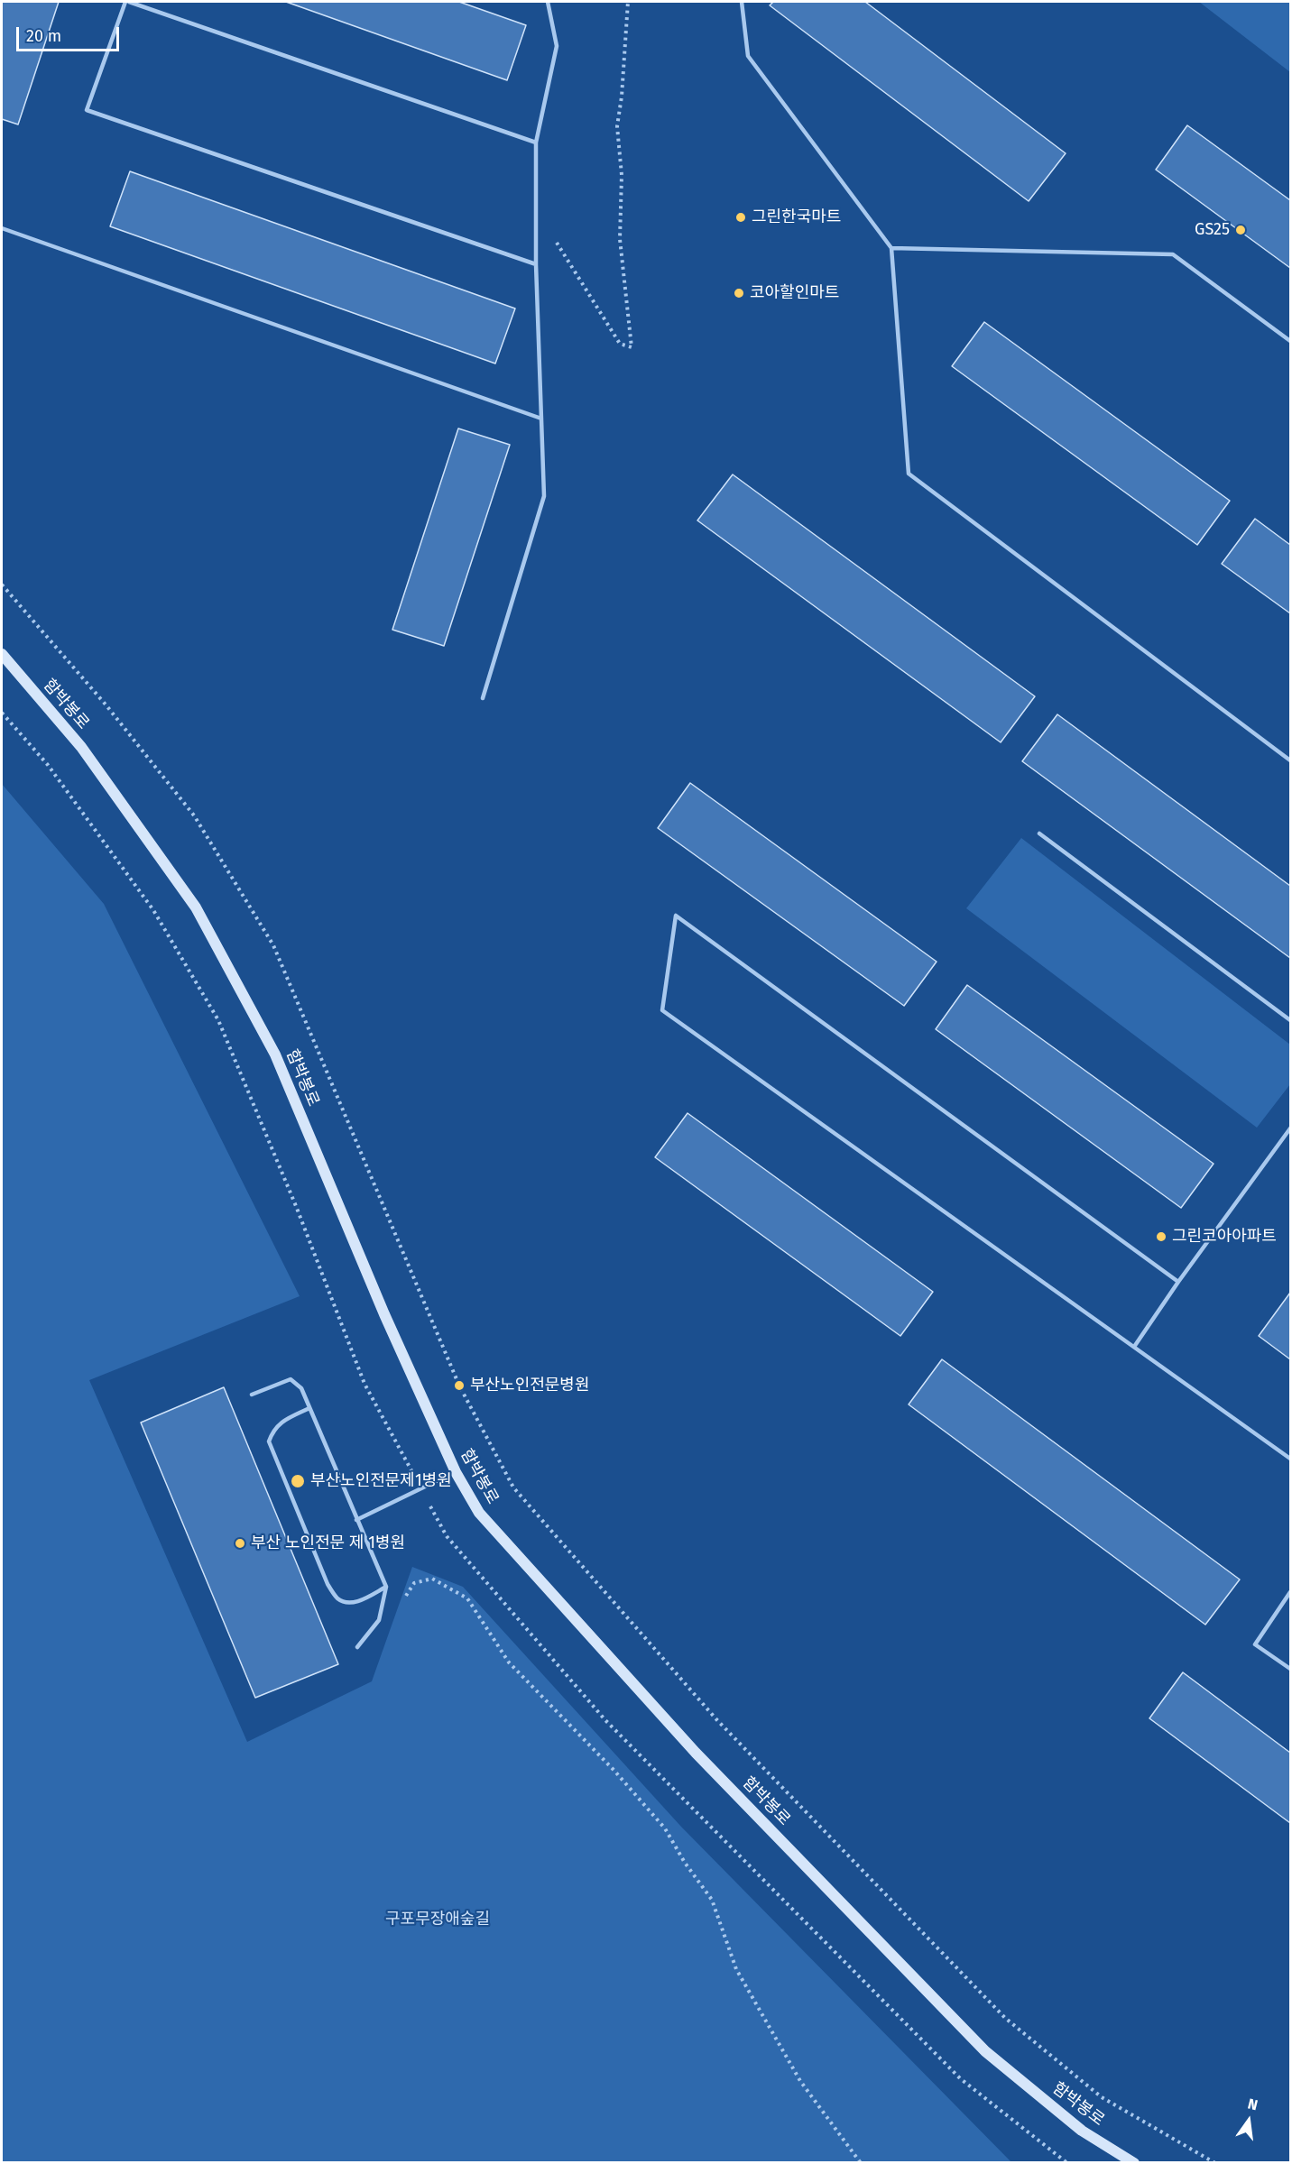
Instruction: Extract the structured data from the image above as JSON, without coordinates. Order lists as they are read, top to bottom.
{
  "streets": {
    "main road": ["함박봉로"]
  },
  "parks": ["구포무장애숲길"],
  "places": [
    "그린한국마트",
    "GS25",
    "코아할인마트",
    "그린코아아파트",
    "부산노인전문병원",
    "부산노인전문제1병원",
    "부산 노인전문 제 1병원"
  ],
  "scale_bar": "20 m",
  "north": "top"
}
